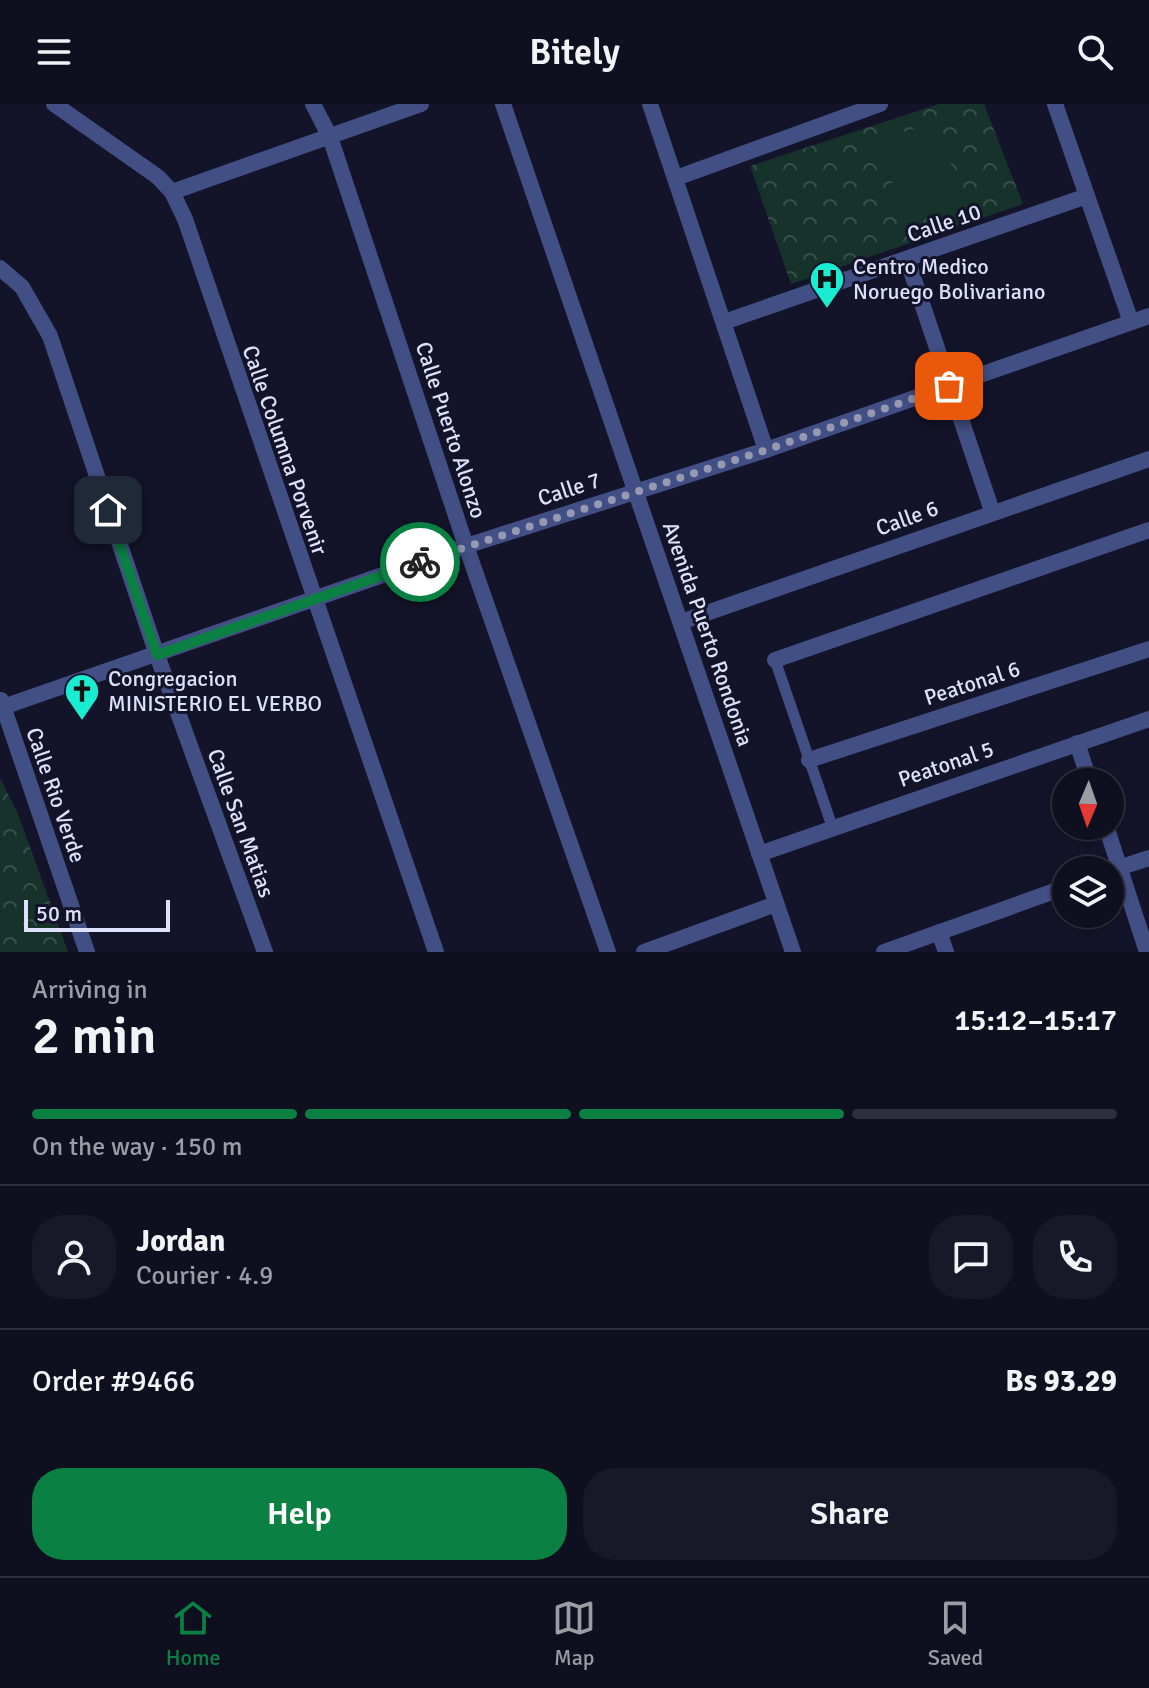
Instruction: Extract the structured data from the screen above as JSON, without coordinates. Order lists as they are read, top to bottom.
{
  "streets": {
    "street": [
      "Calle 10",
      "Calle Puerto Alonzo",
      "Calle Columna Porvenir",
      "Calle 7",
      "Calle 6",
      "Avenida Puerto Rondonia",
      "Peatonal 6",
      "Peatonal 5",
      "Calle Rio Verde",
      "Calle San Matias"
    ]
  },
  "crossings": [
    ["Calle Puerto Alonzo", "Calle 7"],
    ["Calle Columna Porvenir", "Calle 7"],
    ["Calle 7", "Avenida Puerto Rondonia"],
    ["Calle 7", "Calle Rio Verde"],
    ["Calle 7", "Calle San Matias"],
    ["Calle 6", "Avenida Puerto Rondonia"],
    ["Avenida Puerto Rondonia", "Peatonal 5"]
  ],
  "places": {
    "hospital": ["Centro Medico Noruego Bolivariano"],
    "church": ["Congregacion MINISTERIO EL VERBO"]
  },
  "scale_bar": "50 m",
  "north": "bottom",
  "page": {
    "header": "Bitely",
    "scale": "50 m",
    "heading": ["2 min", "Arriving in", "15:12–15:17"],
    "panel": [
      "Jordan",
      "Courier · 4.9",
      "Order #9466",
      "Bs 93.29"
    ],
    "bar": "On the way · 150 m",
    "buttons": ["Help", "Share"],
    "tabs": ["Home", "Map", "Saved"]
  }
}
